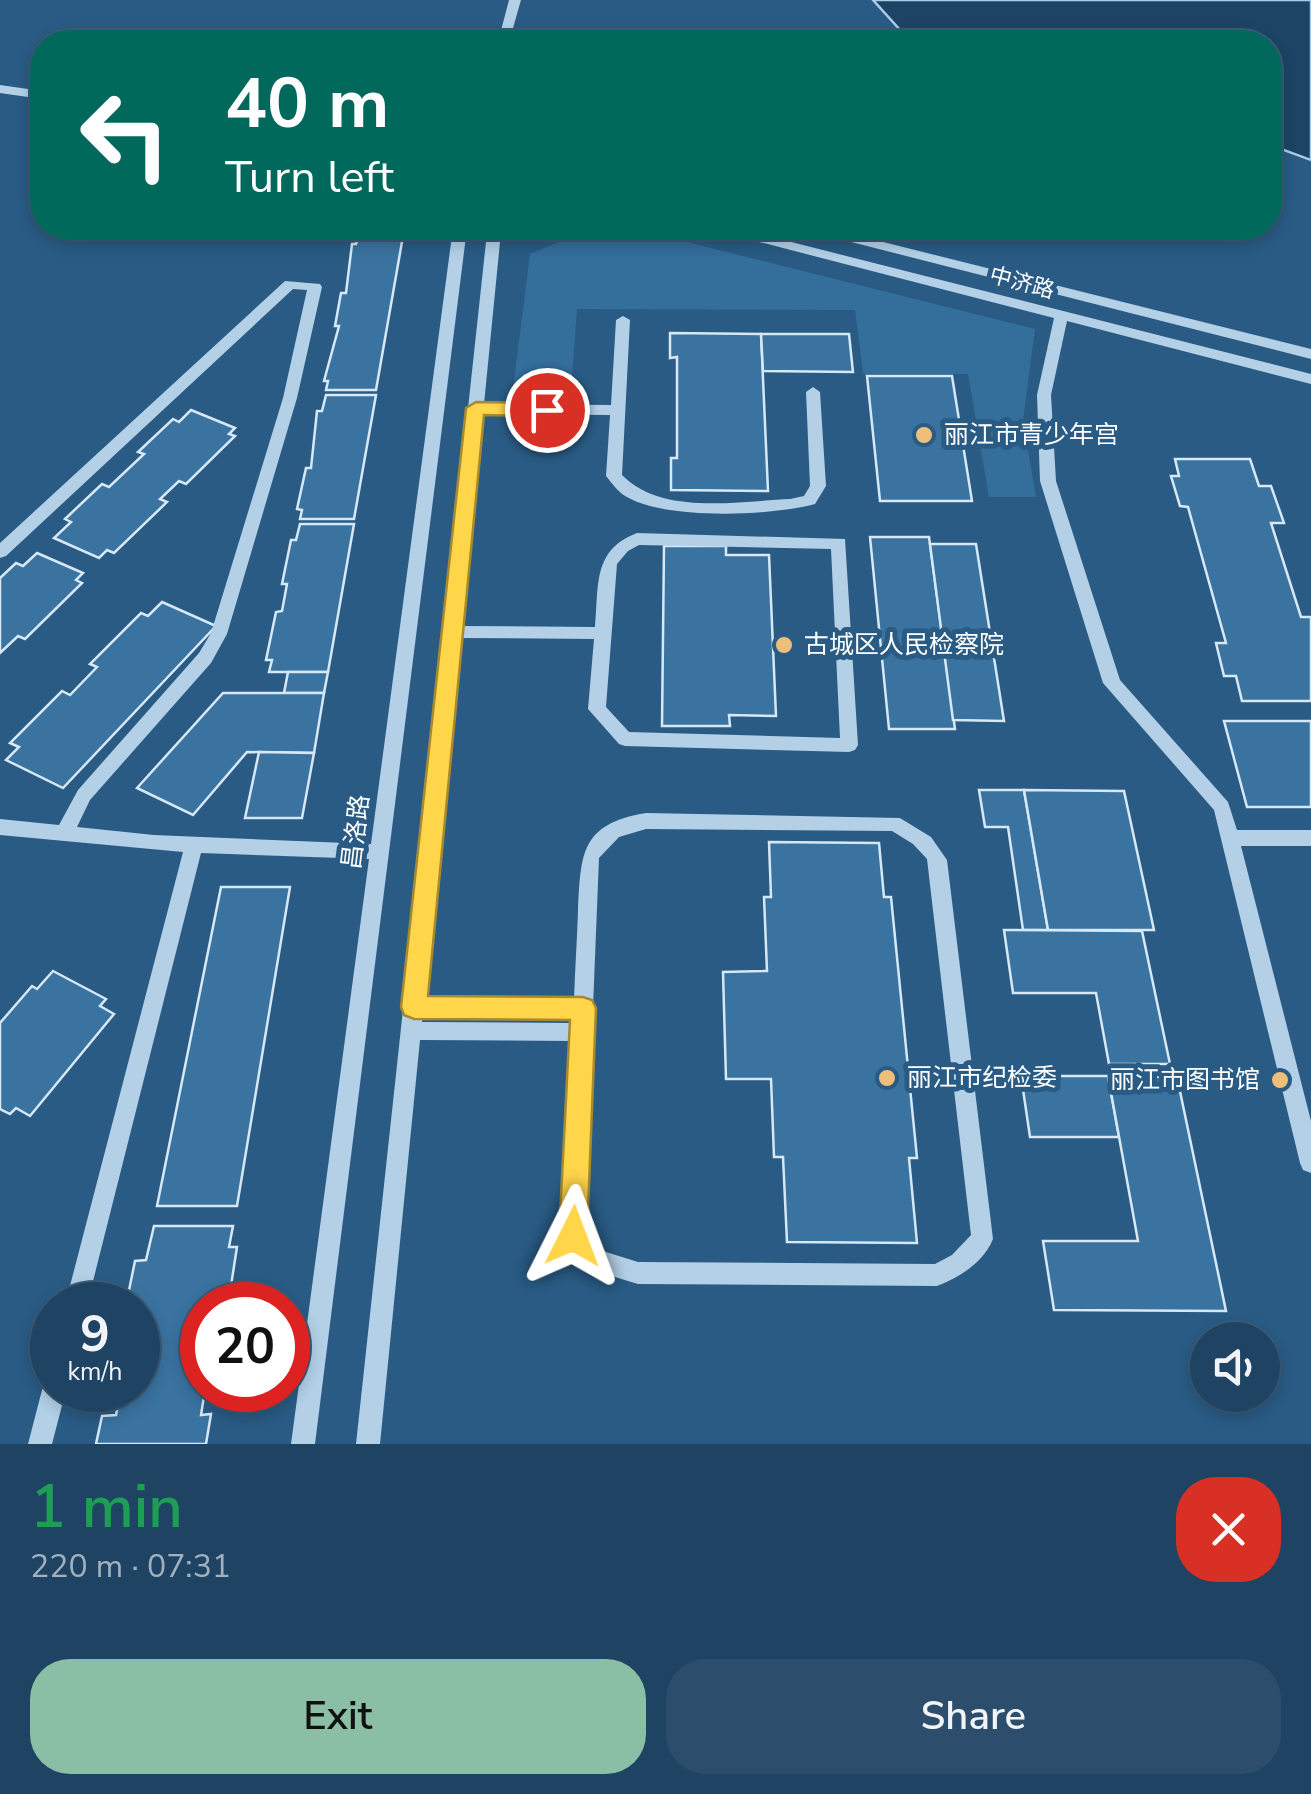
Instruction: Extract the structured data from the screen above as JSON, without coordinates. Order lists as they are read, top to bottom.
{
  "streets": {
    "street": ["中济路", "昌洛路"]
  },
  "places": [
    "丽江市青少年宫",
    "古城区人民检察院",
    "丽江市纪检委",
    "丽江市图书馆"
  ],
  "page": {
    "turn": ["40 m", "Turn left"],
    "speed": "9 km/h",
    "limit": "20",
    "heading": ["1 min", "220 m · 07:31"],
    "buttons": ["Exit", "Share"]
  }
}
